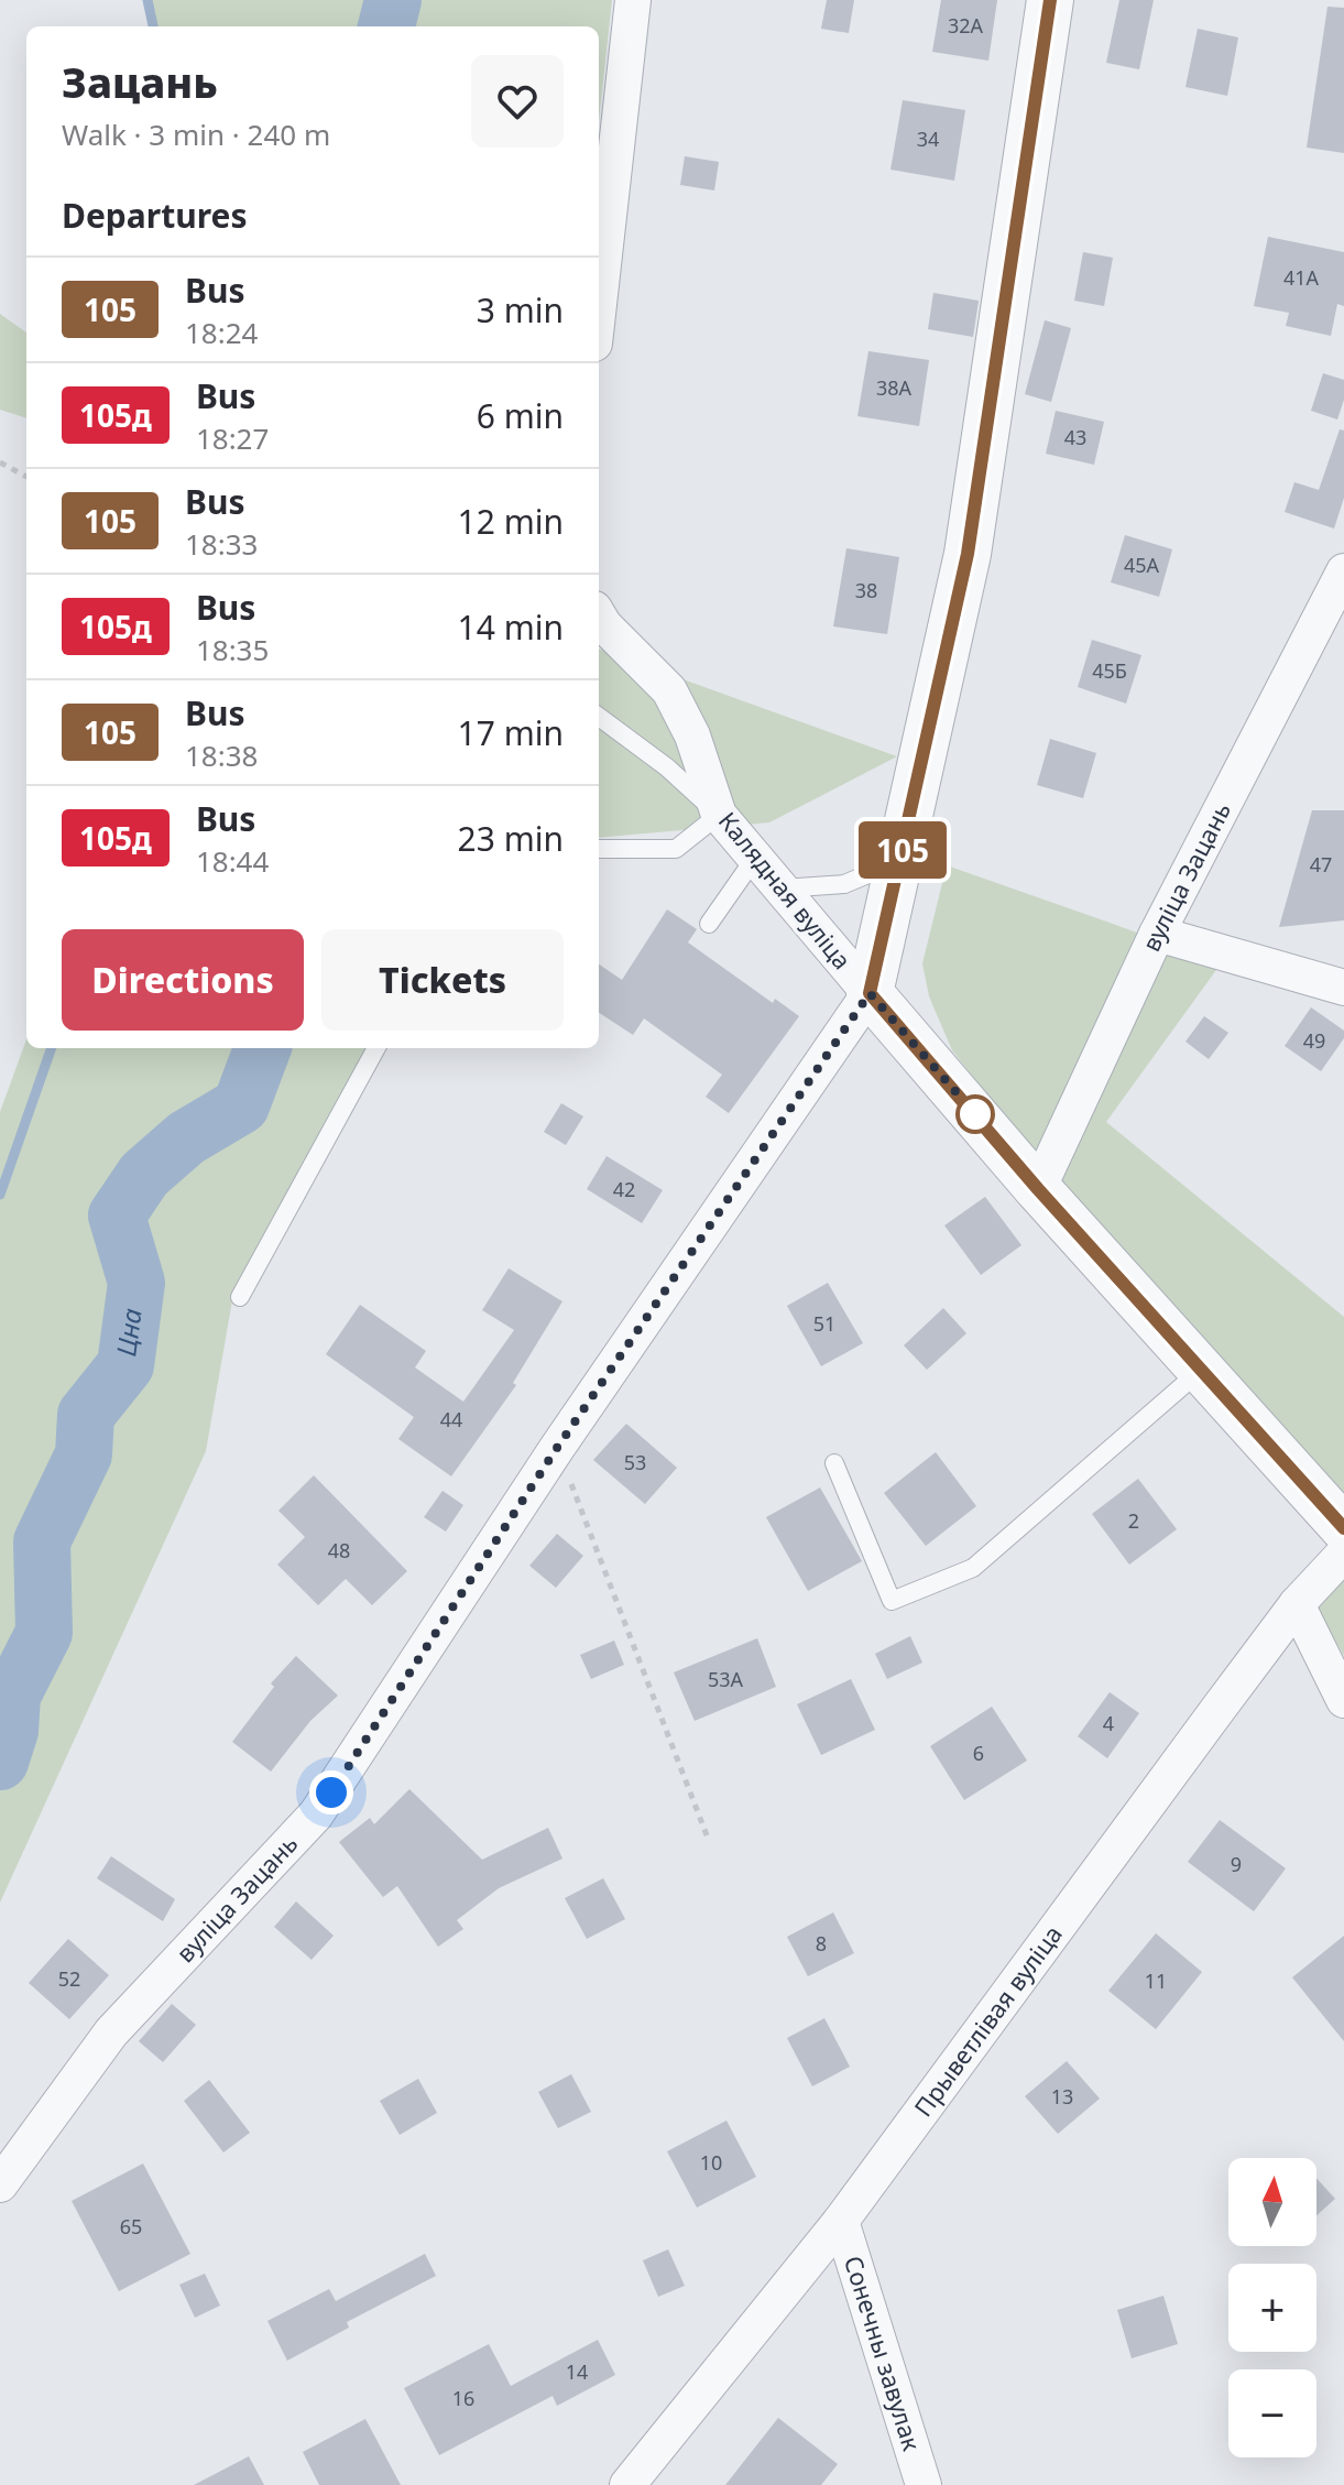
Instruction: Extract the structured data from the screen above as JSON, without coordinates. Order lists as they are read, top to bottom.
{
  "streets": {
    "street": [
      "вуліца Зацань",
      "Калядная вуліца",
      "Прыветлівая вуліца",
      "Сонечны завулак"
    ]
  },
  "crossings": [
    ["вуліца Зацань", "Калядная вуліца"],
    ["Прыветлівая вуліца", "Сонечны завулак"]
  ],
  "water": ["Цна"],
  "lines": ["bus line 105"],
  "house_numbers": [
    "32А",
    "34",
    "41А",
    "38А",
    "43",
    "45А",
    "38",
    "45Б",
    "47",
    "49",
    "42",
    "51",
    "44",
    "53",
    "2",
    "48",
    "53А",
    "4",
    "6",
    "9",
    "8",
    "52",
    "11",
    "13",
    "10",
    "65",
    "14",
    "16"
  ],
  "north": "top",
  "page": {
    "on_map": "105",
    "heading": [
      ["Зацань", "Walk · 3 min · 240 m"],
      "Departures"
    ],
    "list": [
      {
        "mark": "105",
        "name": "Bus",
        "note": "18:24",
        "value": "3 min"
      },
      {
        "mark": "105д",
        "name": "Bus",
        "note": "18:27",
        "value": "6 min"
      },
      {
        "mark": "105",
        "name": "Bus",
        "note": "18:33",
        "value": "12 min"
      },
      {
        "mark": "105д",
        "name": "Bus",
        "note": "18:35",
        "value": "14 min"
      },
      {
        "mark": "105",
        "name": "Bus",
        "note": "18:38",
        "value": "17 min"
      },
      {
        "mark": "105д",
        "name": "Bus",
        "note": "18:44",
        "value": "23 min"
      }
    ],
    "buttons": ["Directions", "Tickets"],
    "map_buttons": ["+", "−"]
  }
}
